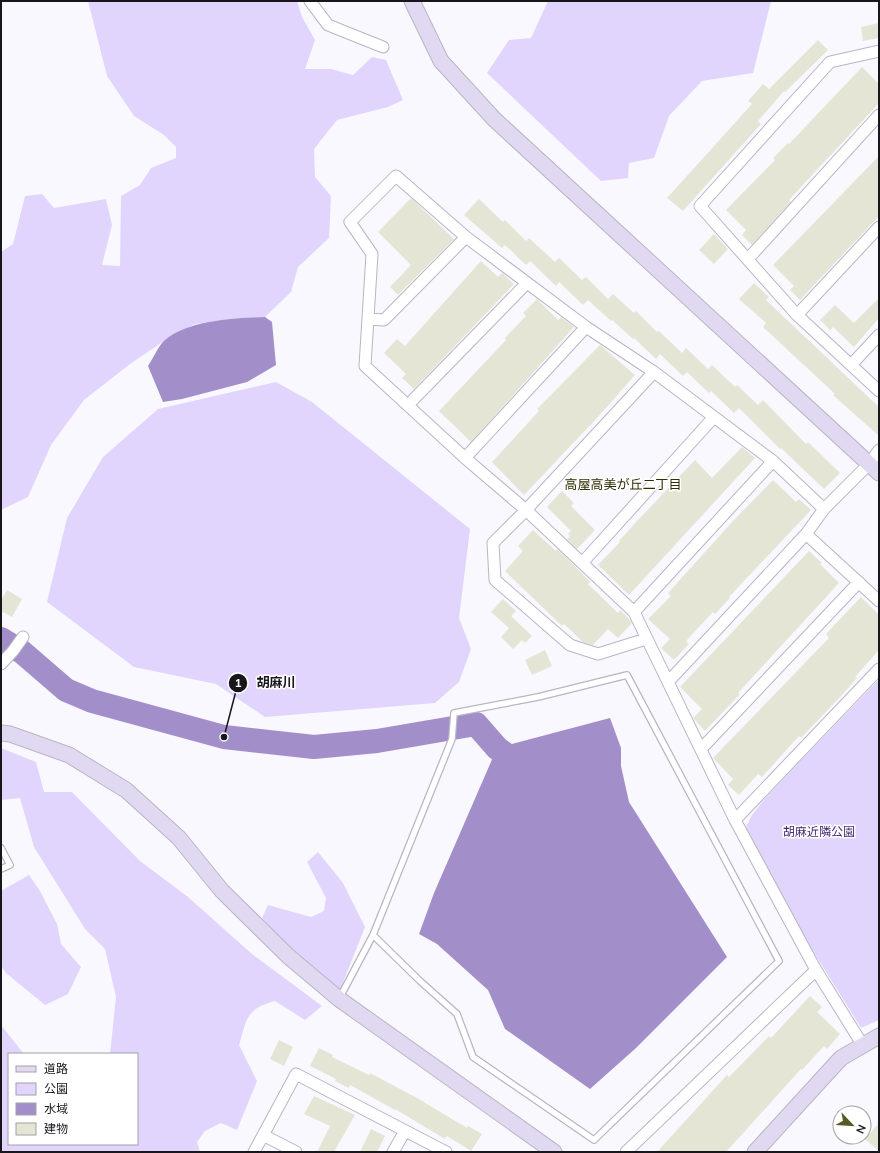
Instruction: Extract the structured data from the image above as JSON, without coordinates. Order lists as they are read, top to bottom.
{
  "districts": ["高屋高美が丘二丁目"],
  "parks": ["胡麻近隣公園"],
  "places": ["胡麻川"],
  "legend": [
    "道路",
    "公園",
    "水域",
    "建物"
  ],
  "north": "bottom right"
}
